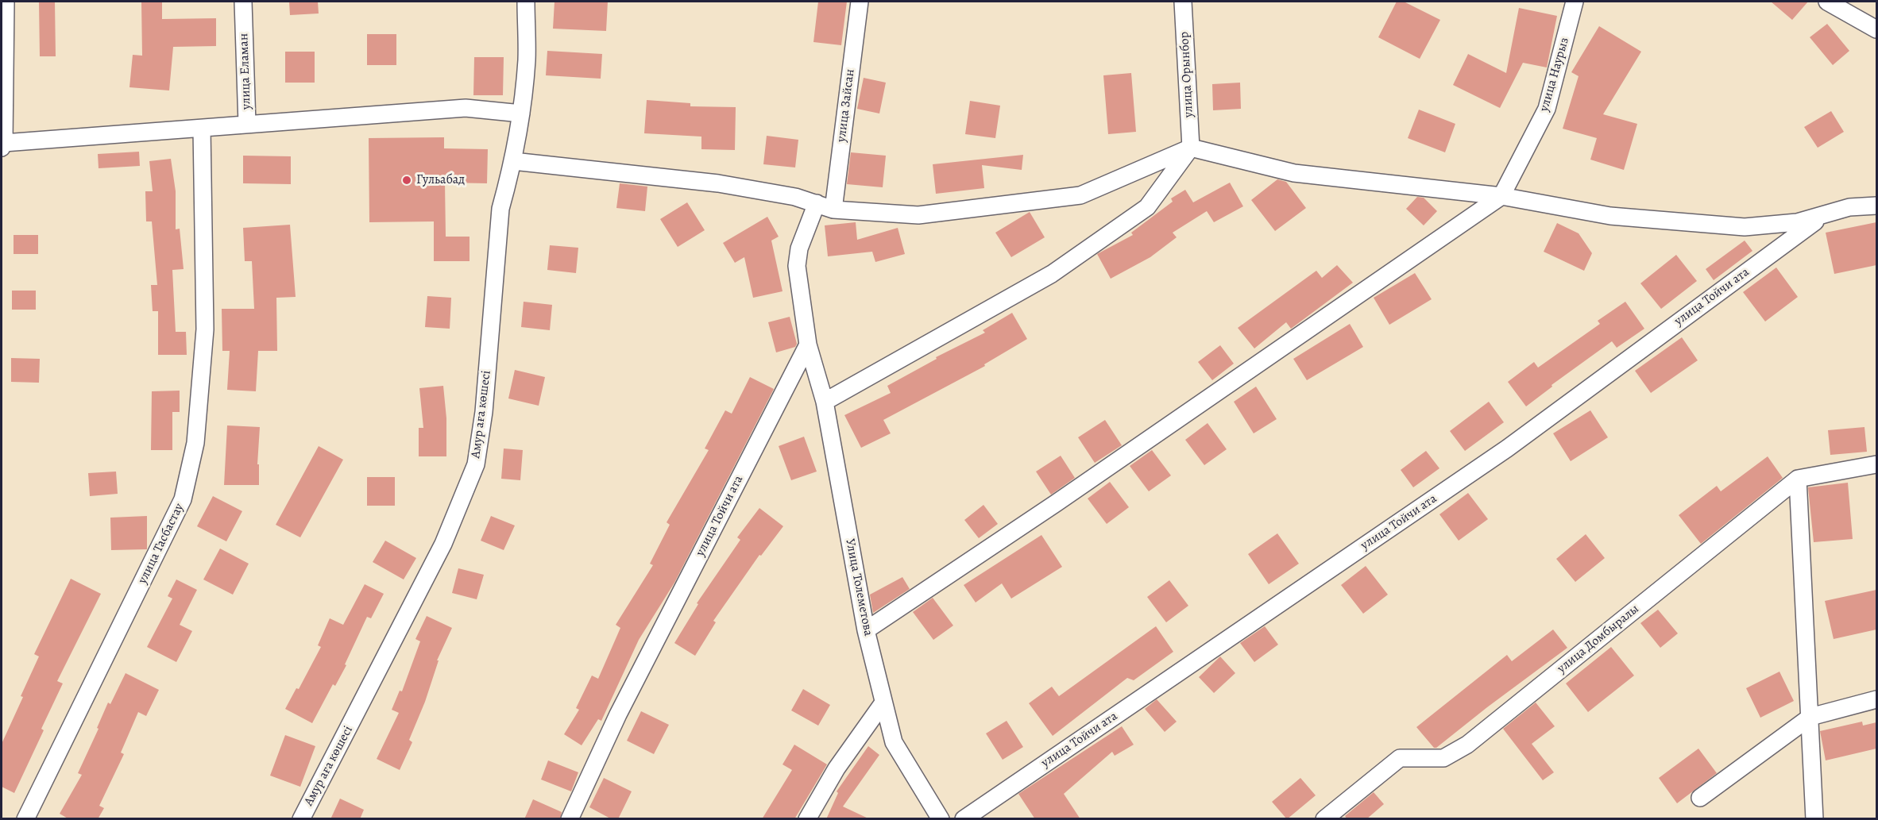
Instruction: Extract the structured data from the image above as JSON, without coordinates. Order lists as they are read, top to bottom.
{
  "streets": {
    "street": [
      "улица Еламан",
      "улица Орынбор",
      "улица Наурыз",
      "улица Зайсан",
      "улица Тойчи ата",
      "Амур аға көшесі",
      "улица Тасбастау",
      "Улица Толеметова",
      "улица Домбыралы"
    ]
  },
  "crossings": [
    ["улица Еламан", "улица Тасбастау"],
    ["улица Тойчи ата", "Улица Толеметова"]
  ],
  "places": ["Гульабад"]
}
